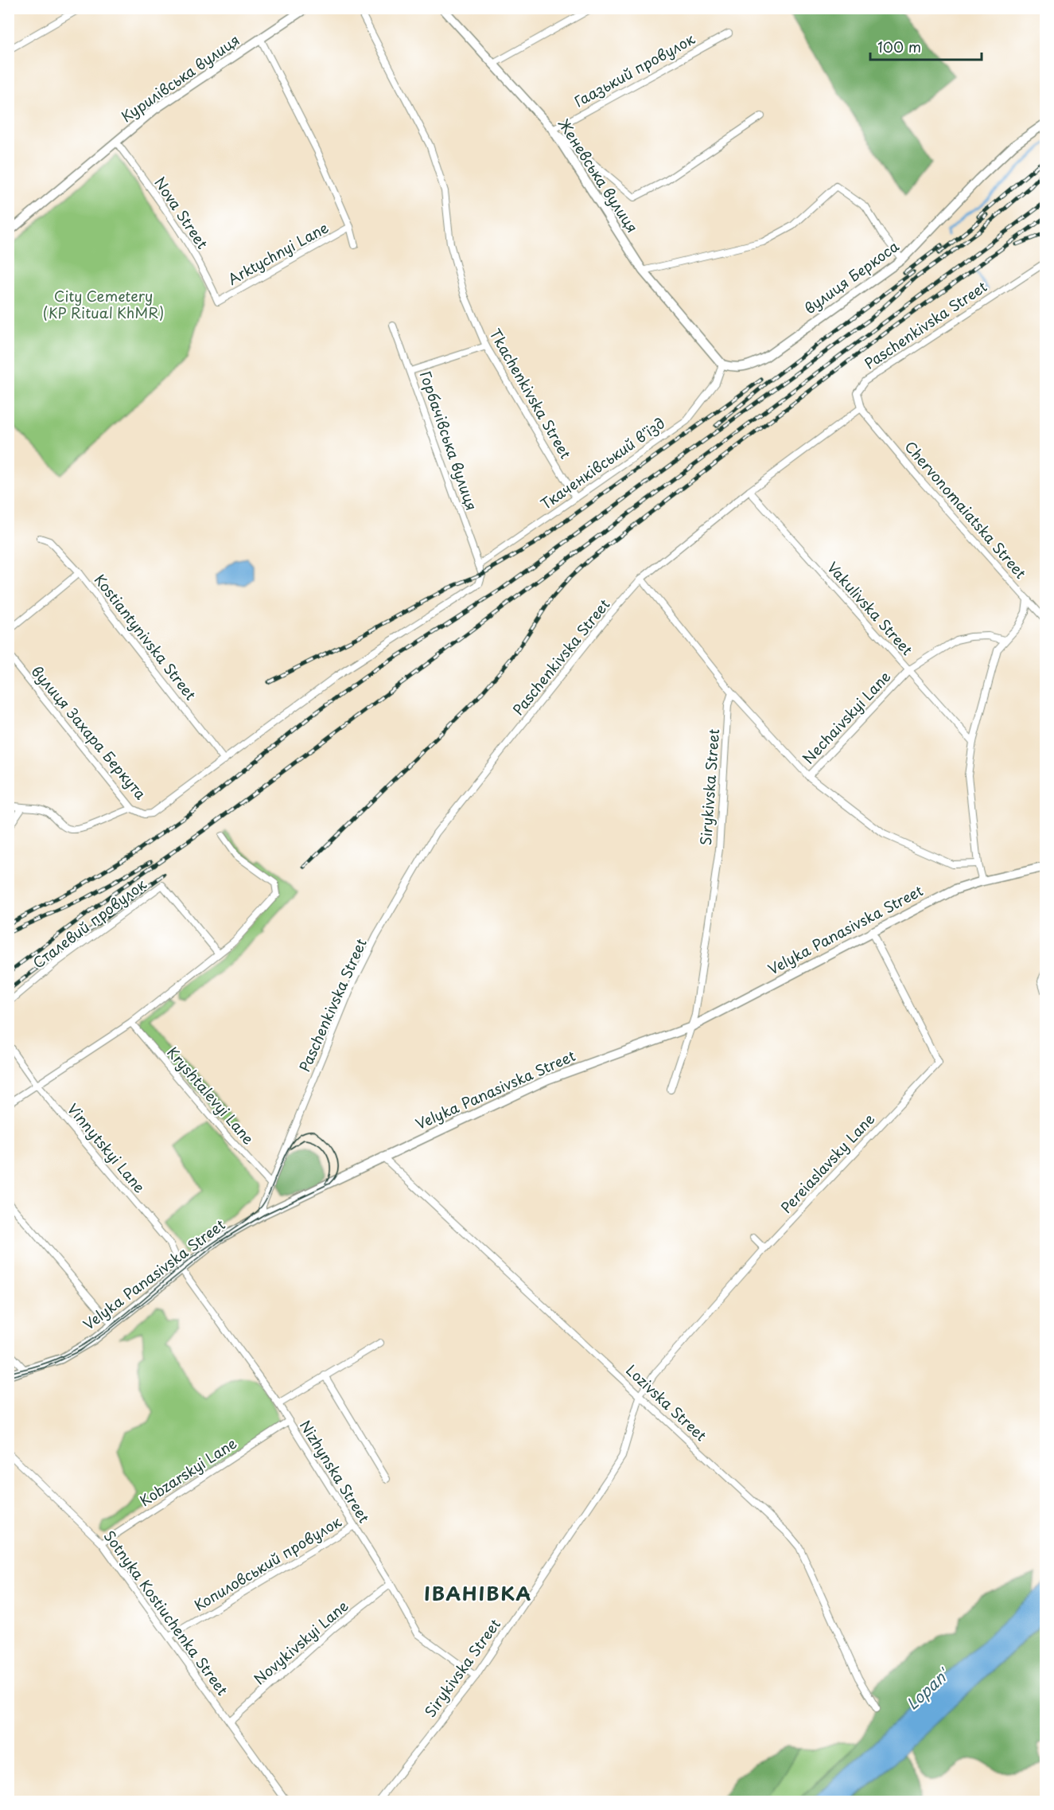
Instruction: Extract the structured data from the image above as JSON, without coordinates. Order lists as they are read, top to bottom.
{
  "streets": {
    "street": [
      "Гаазький провулок",
      "Курилівська вулиця",
      "Женевська вулиця",
      "Nova Street",
      "Arktychnyi Lane",
      "вулиця Беркоса",
      "Paschenkivska Street",
      "Tkachenkivska Street",
      "Горбачівська вулиця",
      "Ткаченківський в'їзд",
      "Chervonomaiatska Street",
      "Vakulivska Street",
      "Kostiantynivska Street",
      "Nechaivskyi Lane",
      "вулиця Захара Беркута",
      "Sirykivska Street",
      "Сталевий провулок",
      "Velyka Panasivska Street",
      "Kryshtalevyi Lane",
      "Vinnytskyi Lane",
      "Pereiaslavsky Lane",
      "Lozivska Street",
      "Nizhynska Street",
      "Kobzarskyi Lane",
      "Копиловський провулок",
      "Sotnyka Kostiuchenka Street",
      "Novykivskyi Lane"
    ]
  },
  "crossings": [
    ["Гаазький провулок", "Женевська вулиця"],
    ["Курилівська вулиця", "Nova Street"],
    ["Женевська вулиця", "вулиця Беркоса"],
    ["Женевська вулиця", "Ткаченківський в'їзд"],
    ["Nova Street", "Arktychnyi Lane"],
    ["вулиця Беркоса", "Ткаченківський в'їзд"],
    ["Paschenkivska Street", "Chervonomaiatska Street"],
    ["Paschenkivska Street", "Vakulivska Street"],
    ["Paschenkivska Street", "Velyka Panasivska Street"],
    ["Paschenkivska Street", "Kryshtalevyi Lane"],
    ["Tkachenkivska Street", "Ткаченківський в'їзд"],
    ["Горбачівська вулиця", "Ткаченківський в'їзд"],
    ["Chervonomaiatska Street", "Vakulivska Street"],
    ["Chervonomaiatska Street", "Nechaivskyi Lane"],
    ["Chervonomaiatska Street", "Velyka Panasivska Street"],
    ["Vakulivska Street", "Nechaivskyi Lane"],
    ["Kostiantynivska Street", "вулиця Захара Беркута"],
    ["Sirykivska Street", "Velyka Panasivska Street"],
    ["Sirykivska Street", "Pereiaslavsky Lane"],
    ["Sirykivska Street", "Lozivska Street"],
    ["Sirykivska Street", "Nizhynska Street"],
    ["Velyka Panasivska Street", "Vinnytskyi Lane"],
    ["Velyka Panasivska Street", "Pereiaslavsky Lane"],
    ["Velyka Panasivska Street", "Lozivska Street"],
    ["Velyka Panasivska Street", "Nizhynska Street"],
    ["Vinnytskyi Lane", "Nizhynska Street"],
    ["Pereiaslavsky Lane", "Lozivska Street"],
    ["Nizhynska Street", "Kobzarskyi Lane"],
    ["Nizhynska Street", "Копиловський провулок"],
    ["Nizhynska Street", "Novykivskyi Lane"],
    ["Kobzarskyi Lane", "Sotnyka Kostiuchenka Street"],
    ["Копиловський провулок", "Sotnyka Kostiuchenka Street"],
    ["Sotnyka Kostiuchenka Street", "Novykivskyi Lane"]
  ],
  "districts": ["ІВАНІВКА"],
  "water": ["Lopan'"],
  "parks": ["City Cemetery (KP Ritual KhMR)"],
  "scale_bar": "100 m"
}
